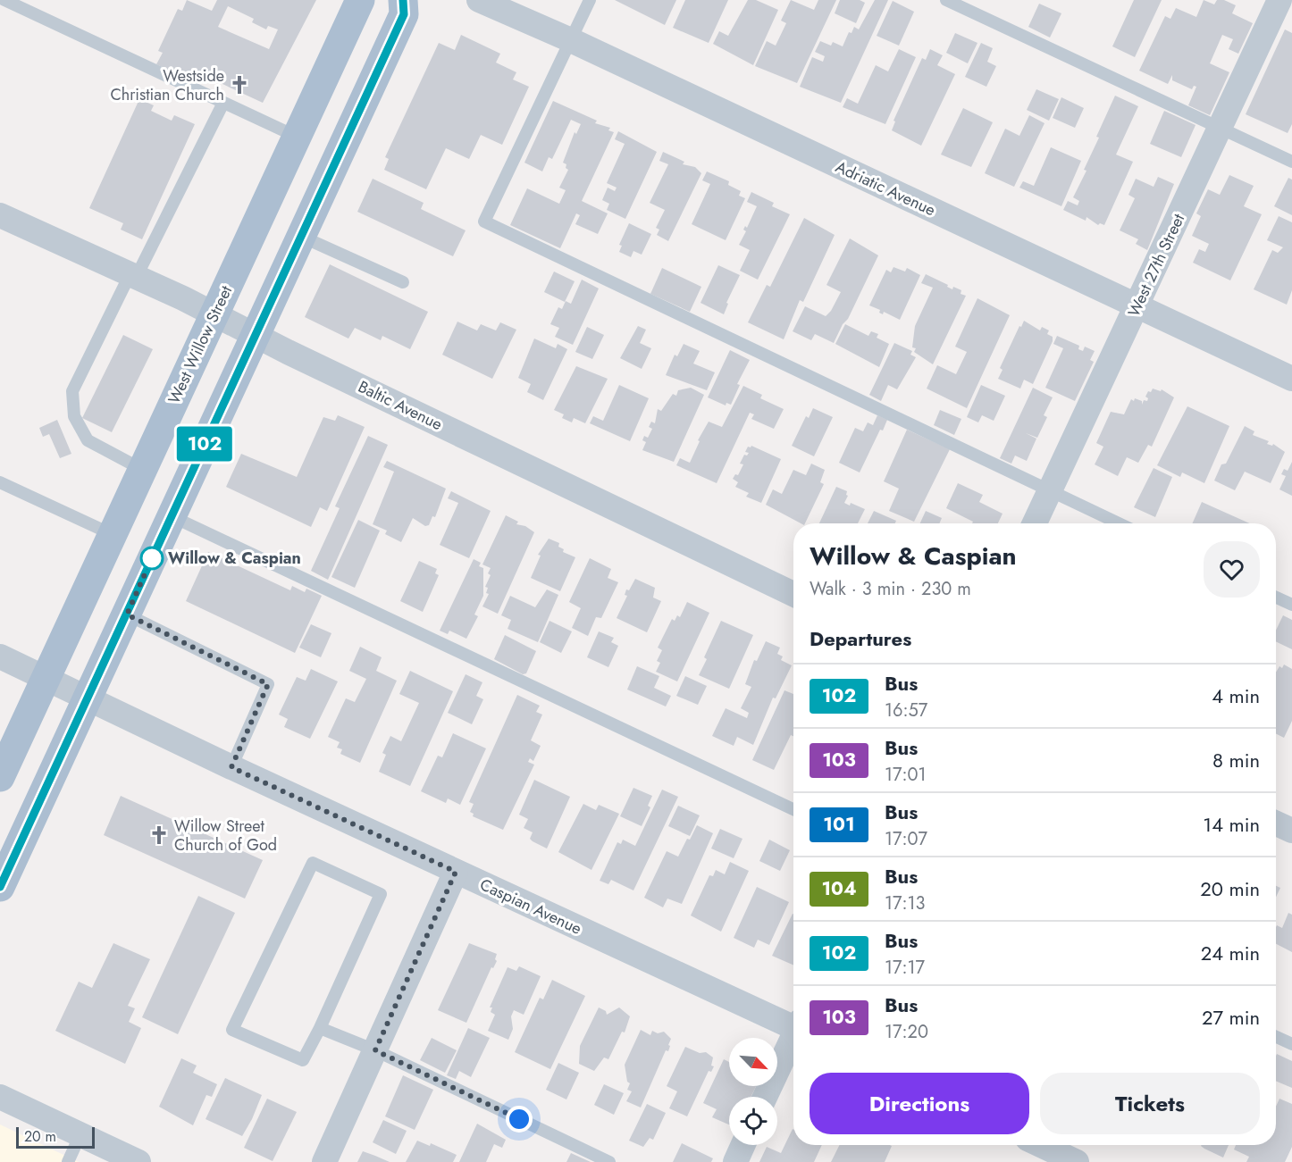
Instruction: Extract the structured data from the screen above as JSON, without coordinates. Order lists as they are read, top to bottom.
{
  "streets": {
    "main road": ["West Willow Street"],
    "street": [
      "Adriatic Avenue",
      "West 27th Street",
      "Baltic Avenue",
      "Caspian Avenue"
    ]
  },
  "crossings": [
    ["Adriatic Avenue", "West 27th Street"],
    ["West Willow Street", "Baltic Avenue"],
    ["West Willow Street", "Caspian Avenue"]
  ],
  "places": {
    "church": ["Westside Christian Church", "Willow Street Church of God"],
    "other": ["Willow & Caspian"]
  },
  "lines": ["bus line 102"],
  "scale_bar": "20 m",
  "north": "bottom right",
  "page": {
    "on_map": "102",
    "heading": [
      ["Willow & Caspian", "Walk · 3 min · 230 m"],
      "Departures"
    ],
    "list": [
      {
        "mark": "102",
        "name": "Bus",
        "note": "16:57",
        "value": "4 min"
      },
      {
        "mark": "103",
        "name": "Bus",
        "note": "17:01",
        "value": "8 min"
      },
      {
        "mark": "101",
        "name": "Bus",
        "note": "17:07",
        "value": "14 min"
      },
      {
        "mark": "104",
        "name": "Bus",
        "note": "17:13",
        "value": "20 min"
      },
      {
        "mark": "102",
        "name": "Bus",
        "note": "17:17",
        "value": "24 min"
      },
      {
        "mark": "103",
        "name": "Bus",
        "note": "17:20",
        "value": "27 min"
      }
    ],
    "buttons": ["Directions", "Tickets"],
    "scale": "20 m"
  }
}
